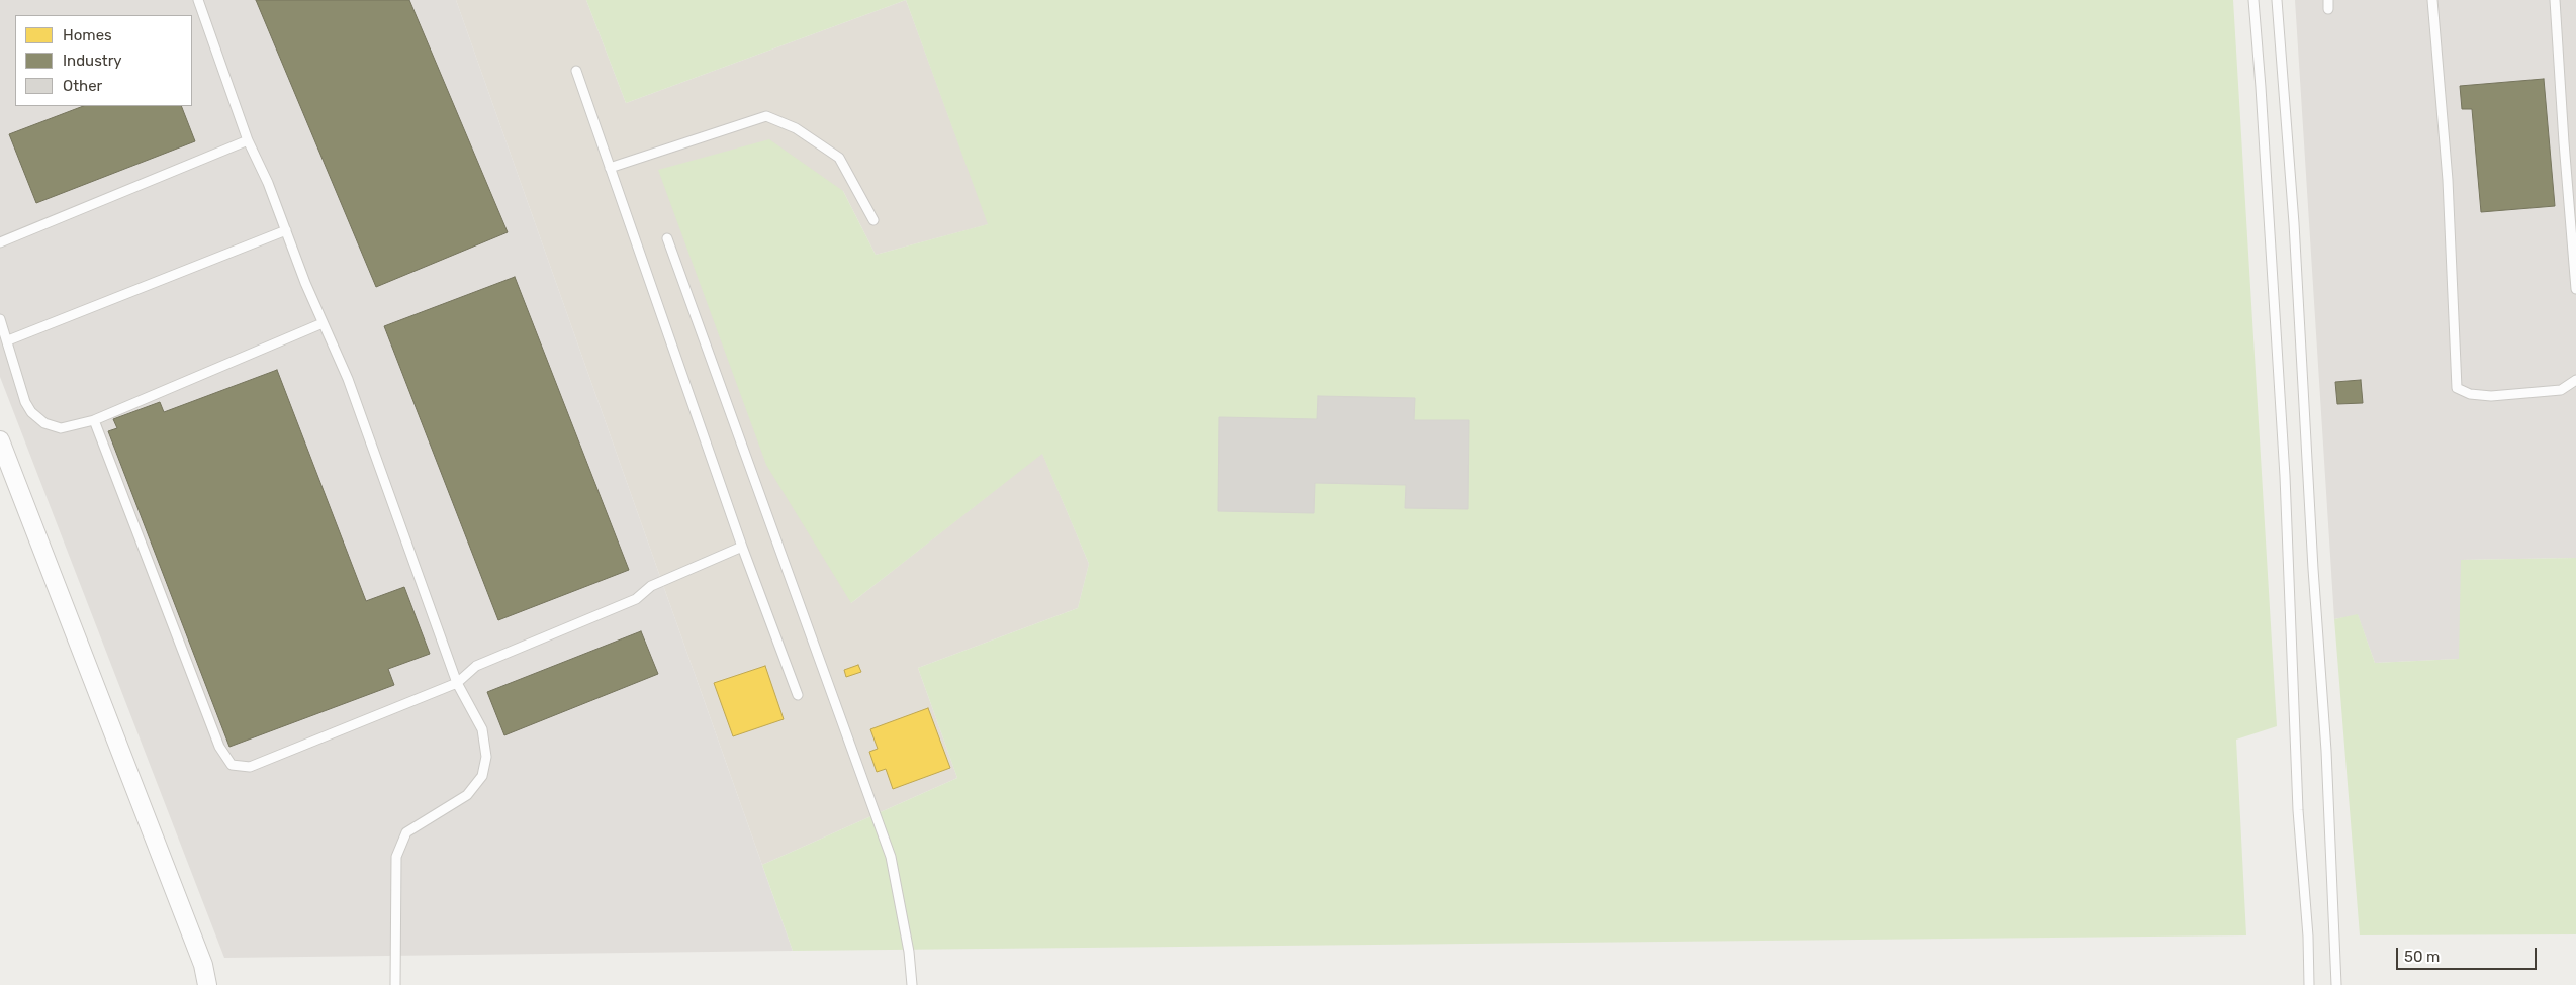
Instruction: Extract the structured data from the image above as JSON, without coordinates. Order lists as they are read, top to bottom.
{
  "legend": ["Homes", "Industry", "Other"],
  "scale_bar": "50 m"
}
